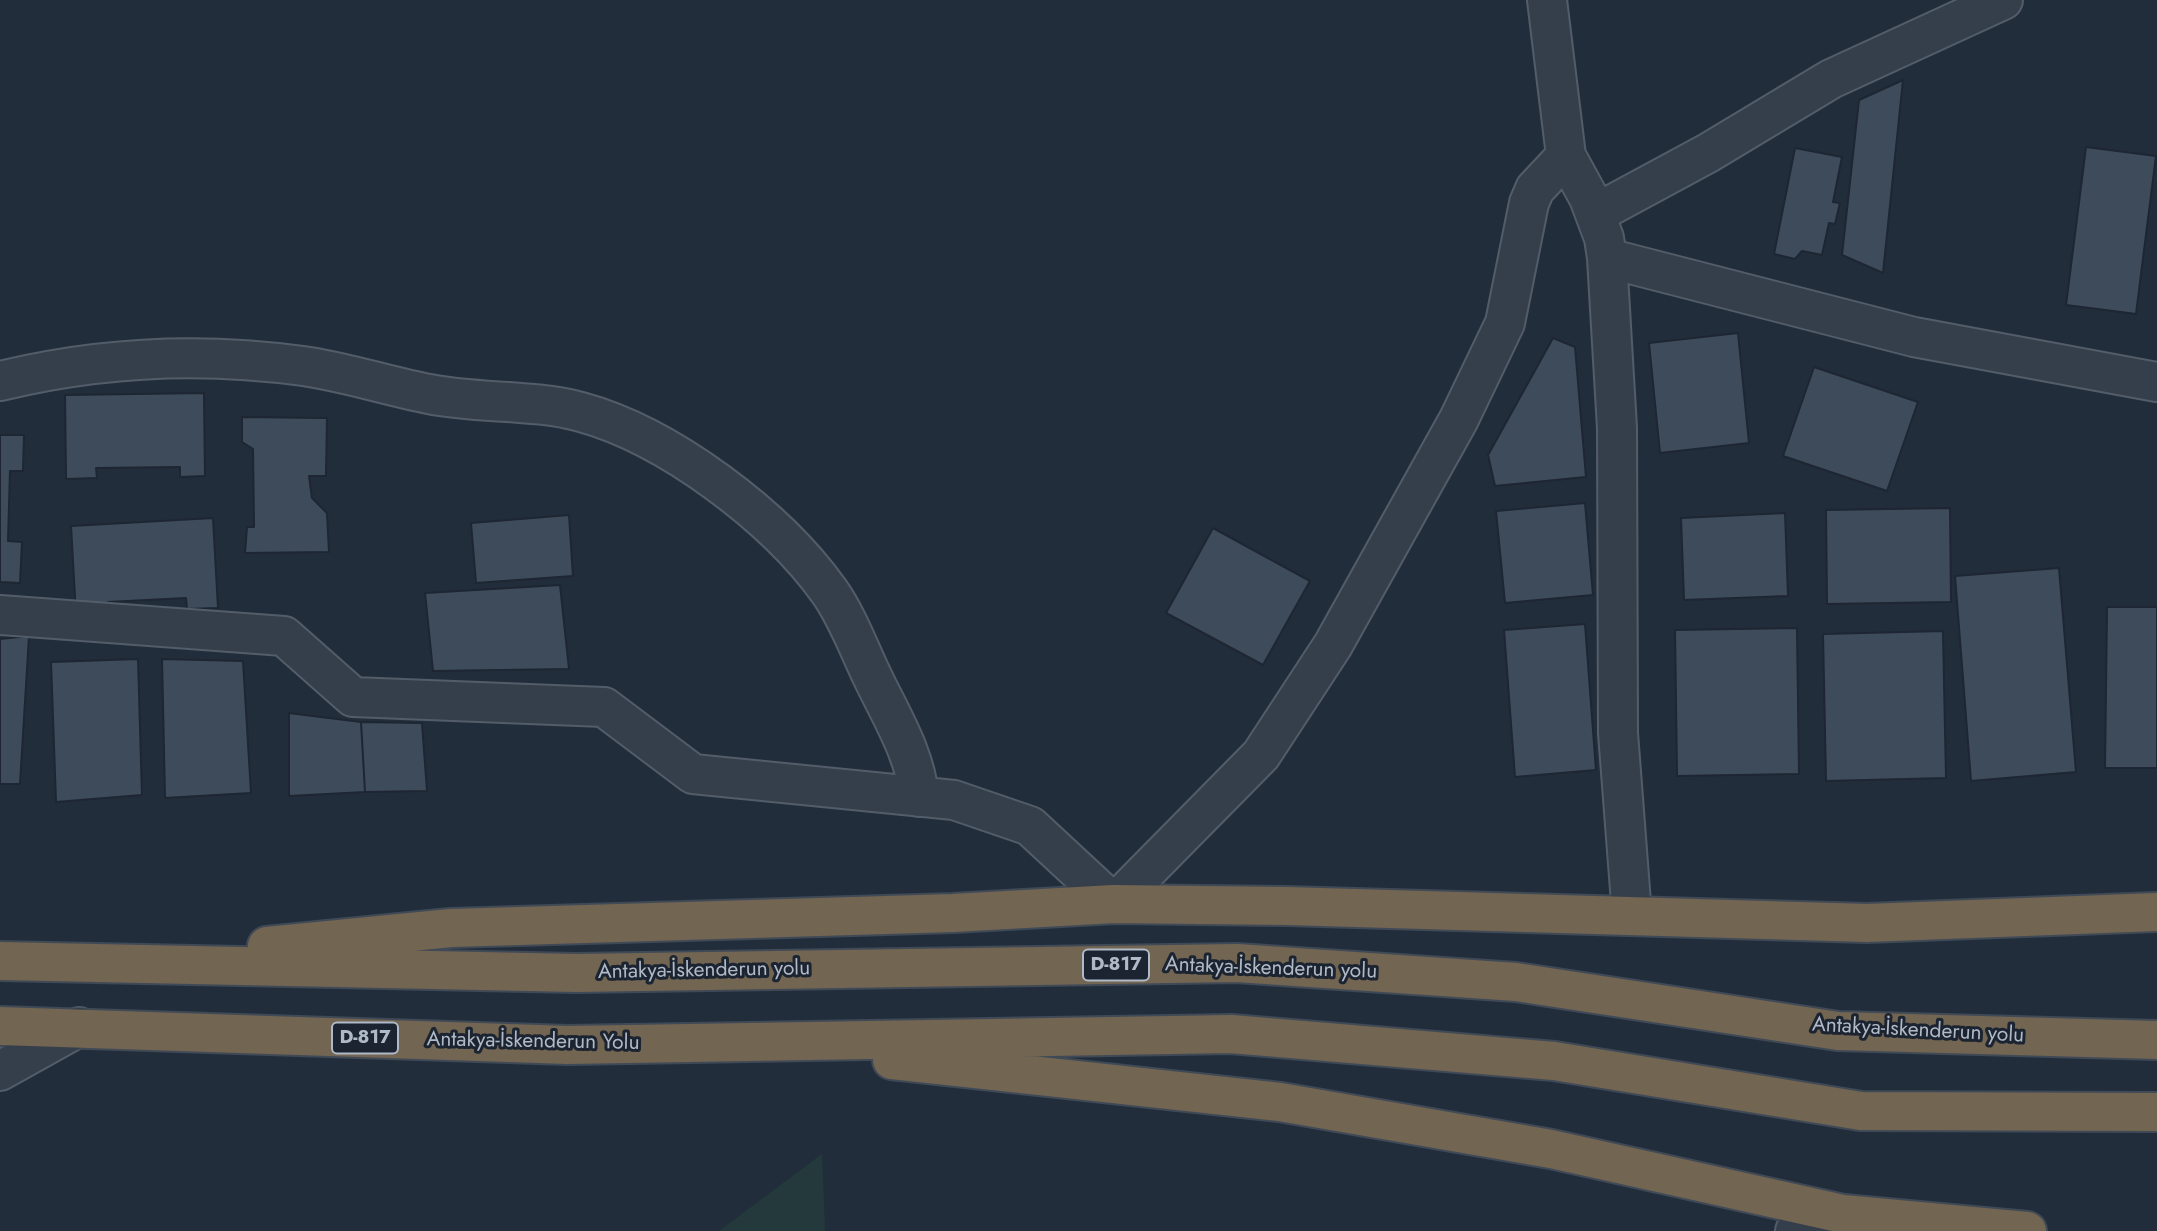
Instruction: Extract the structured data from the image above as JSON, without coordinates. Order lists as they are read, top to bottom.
{
  "streets": {
    "highway": ["D-817", "Antakya-İskenderun yolu", "Antakya-İskenderun Yolu"]
  },
  "crossings": [
    ["D-817", "Antakya-İskenderun yolu"],
    ["D-817", "Antakya-İskenderun Yolu"]
  ]
}
